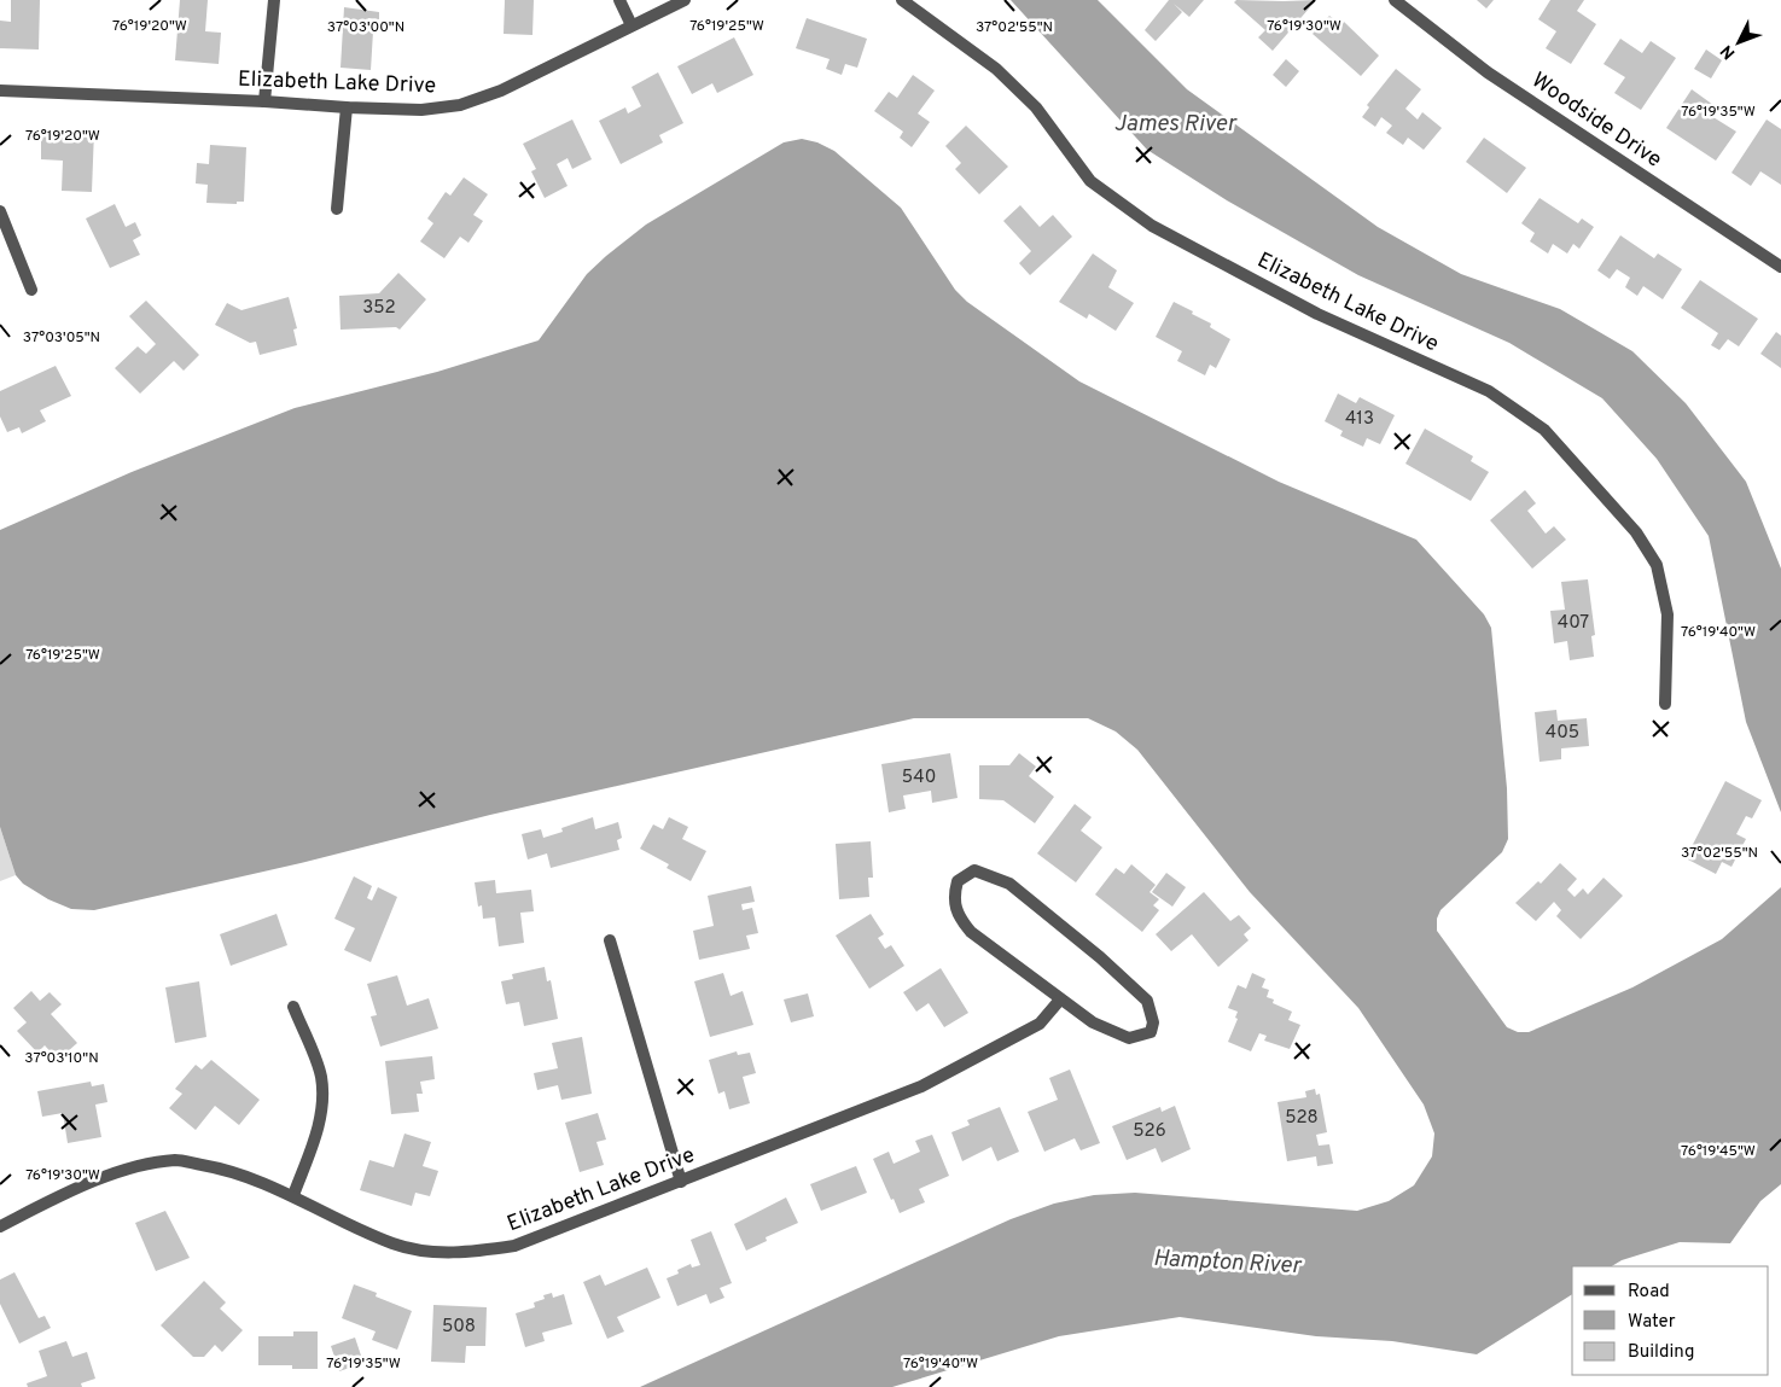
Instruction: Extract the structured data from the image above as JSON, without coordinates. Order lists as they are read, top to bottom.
{
  "streets": {
    "street": ["Elizabeth Lake Drive", "Woodside Drive"]
  },
  "water": ["James River", "Hampton River"],
  "house_numbers": [
    "352",
    "413",
    "407",
    "405",
    "540",
    "528",
    "526",
    "508"
  ],
  "legend": ["Road", "Water", "Building"],
  "north": "bottom left",
  "coordinates": [
    "76°19'20\"W",
    "76°19'30\"W",
    "76°19'25\"W",
    "37°03'00\"N",
    "37°02'55\"N",
    "76°19'35\"W",
    "37°03'05\"N",
    "76°19'40\"W",
    "37°03'10\"N",
    "76°19'45\"W"
  ]
}
